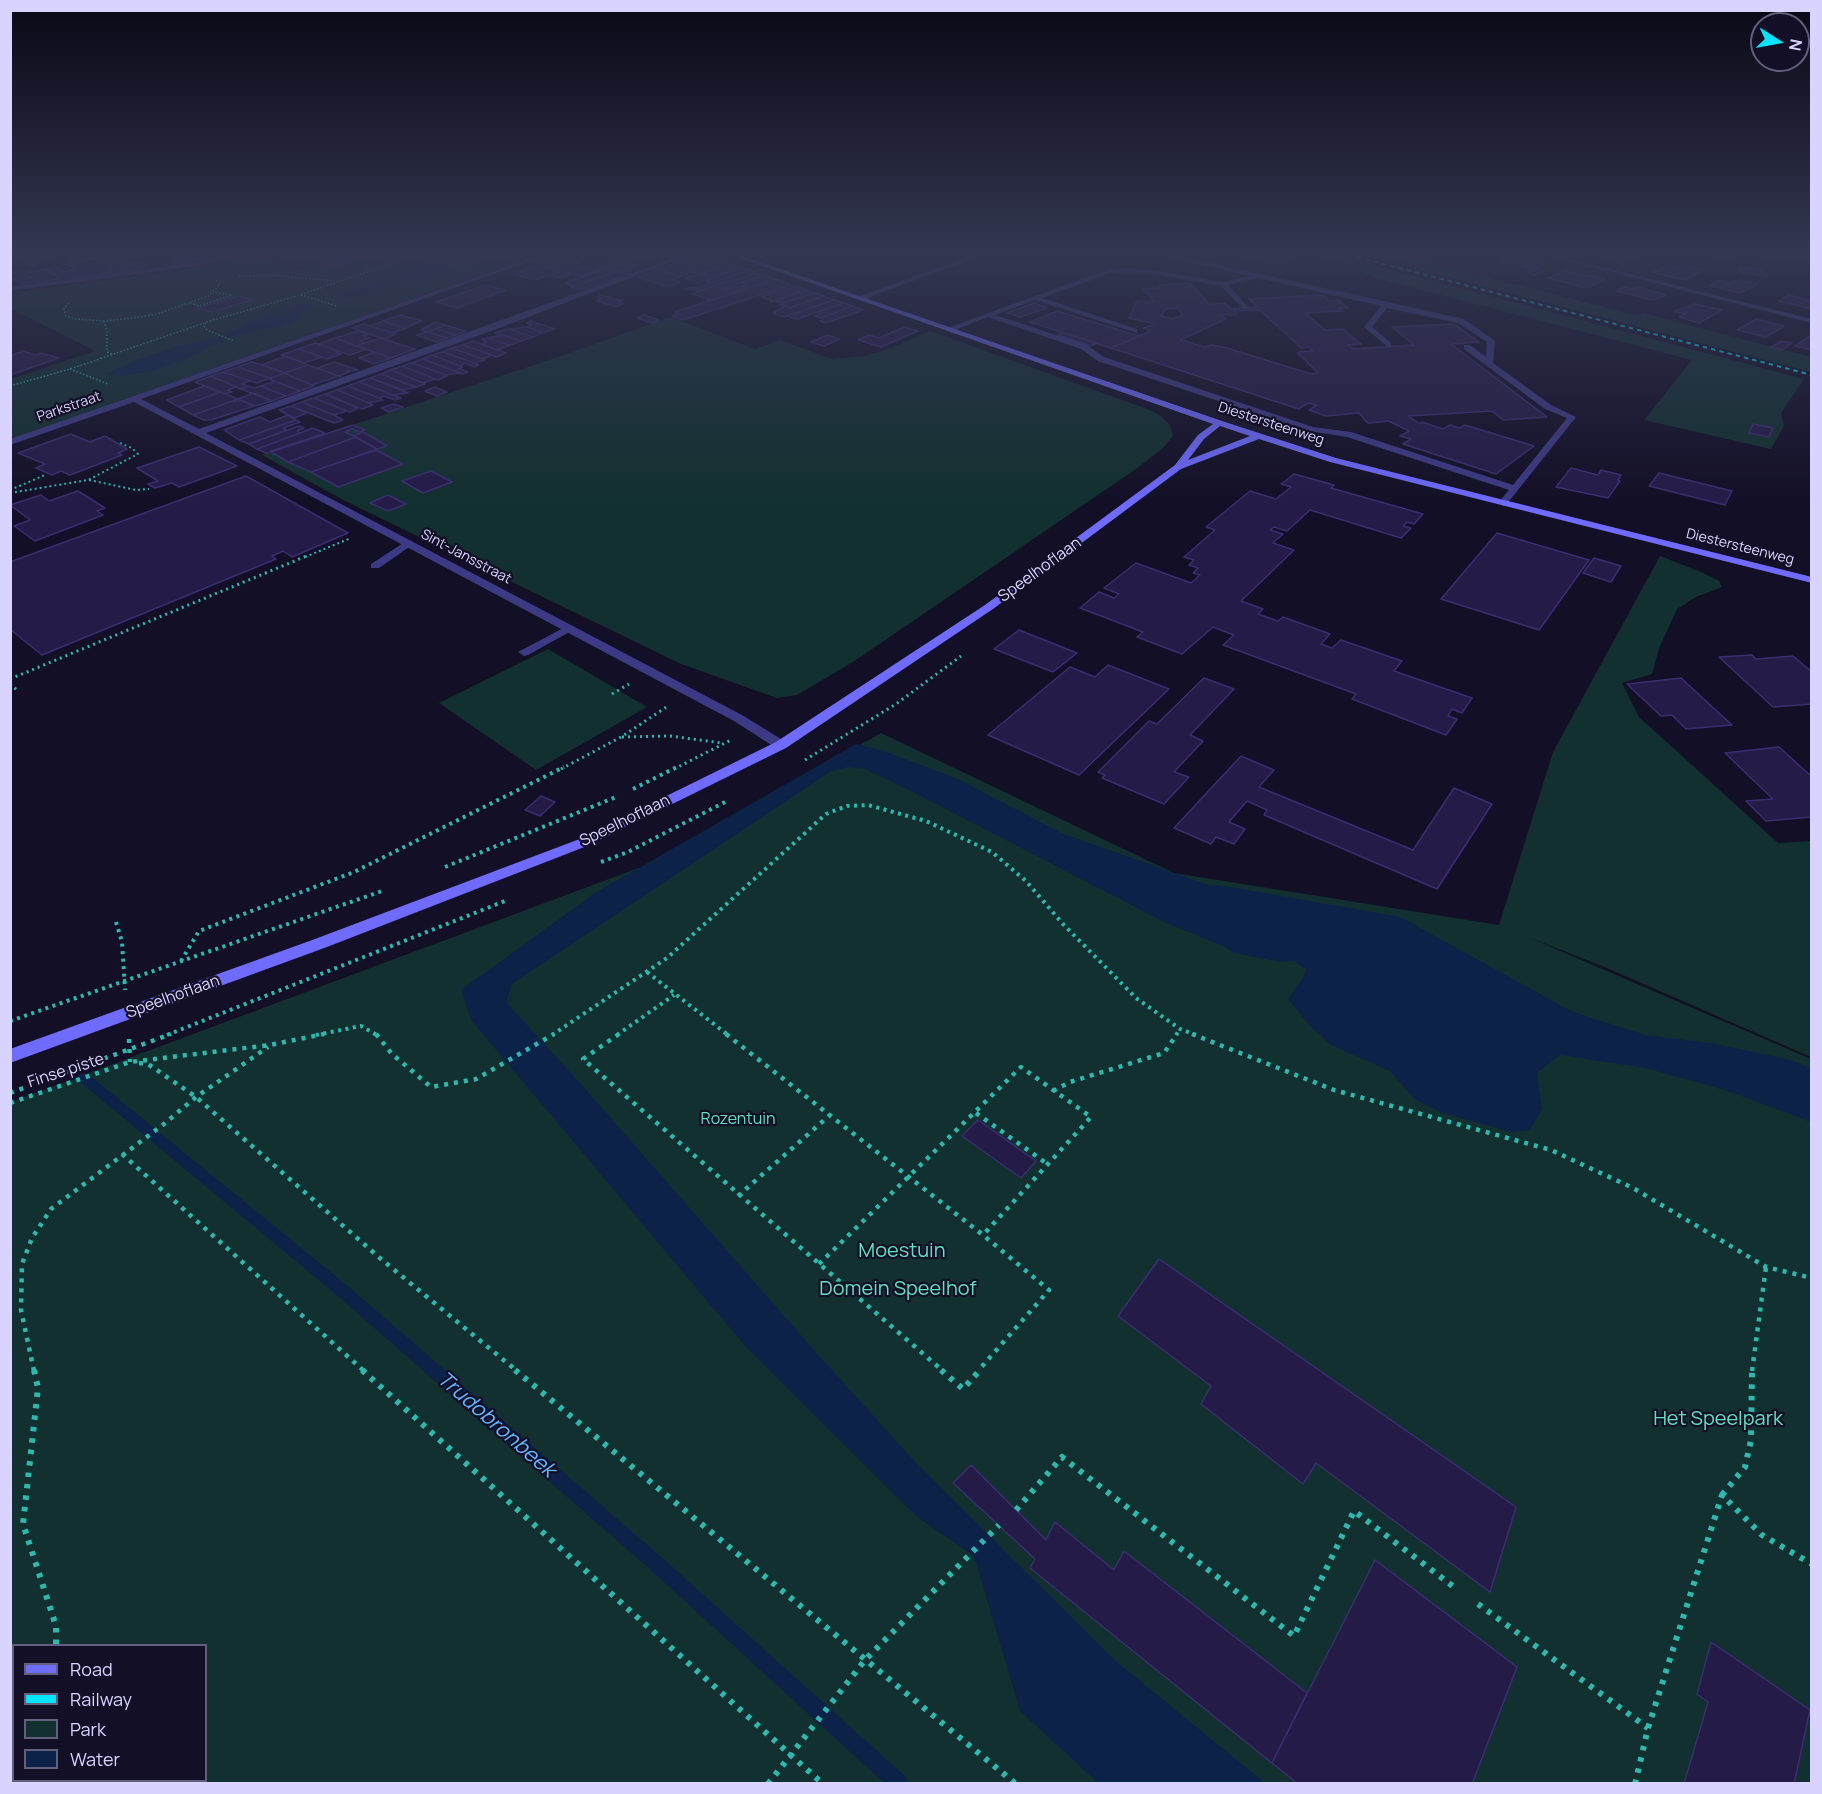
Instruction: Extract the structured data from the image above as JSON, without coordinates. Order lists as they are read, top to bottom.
{
  "streets": {
    "main road": ["Diestersteenweg", "Speelhoflaan"],
    "street": ["Parkstraat", "Sint-Jansstraat"],
    "path": ["Finse piste"]
  },
  "crossings": [
    ["Parkstraat", "Sint-Jansstraat"],
    ["Diestersteenweg", "Speelhoflaan"],
    ["Sint-Jansstraat", "Speelhoflaan"]
  ],
  "water": ["Trudobronbeek"],
  "parks": [
    "Rozentuin",
    "Moestuin",
    "Domein Speelhof",
    "Het Speelpark"
  ],
  "legend": [
    "Road",
    "Railway",
    "Park",
    "Water"
  ],
  "north": "right"
}
